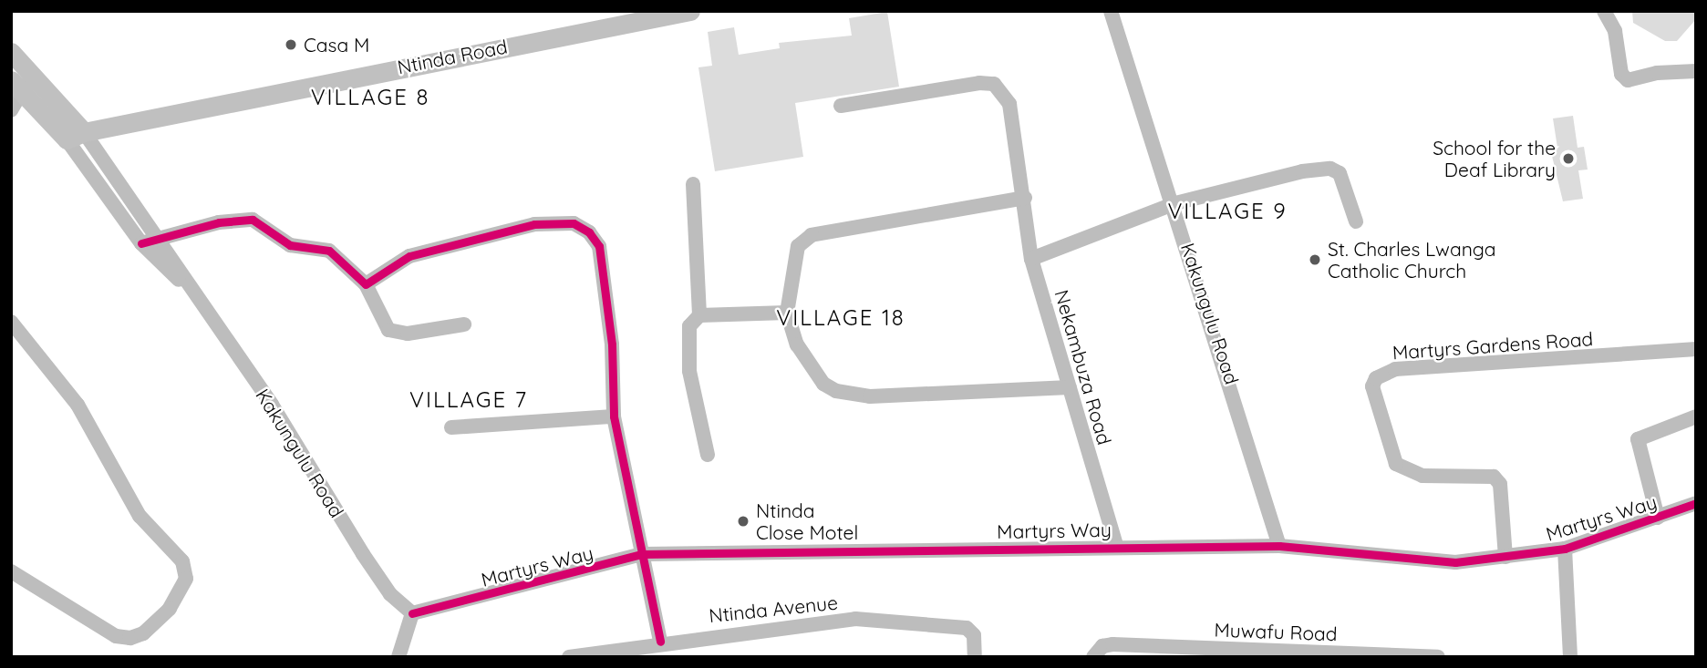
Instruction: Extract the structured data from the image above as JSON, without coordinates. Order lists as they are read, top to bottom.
{
  "streets": {
    "main road": ["Ntinda Road", "Kakungulu Road"],
    "street": [
      "Martyrs Gardens Road",
      "Nekambuza Road",
      "Martyrs Way",
      "Ntinda Avenue",
      "Muwafu Road"
    ]
  },
  "crossings": [
    ["Ntinda Road", "Kakungulu Road"],
    ["Kakungulu Road", "Martyrs Way"],
    ["Martyrs Gardens Road", "Martyrs Way"],
    ["Nekambuza Road", "Martyrs Way"]
  ],
  "districts": [
    "VILLAGE 8",
    "VILLAGE 9",
    "VILLAGE 18",
    "VILLAGE 7"
  ],
  "places": [
    "Casa M",
    "School for the Deaf Library",
    "St. Charles Lwanga Catholic Church",
    "Ntinda Close Motel"
  ]
}
